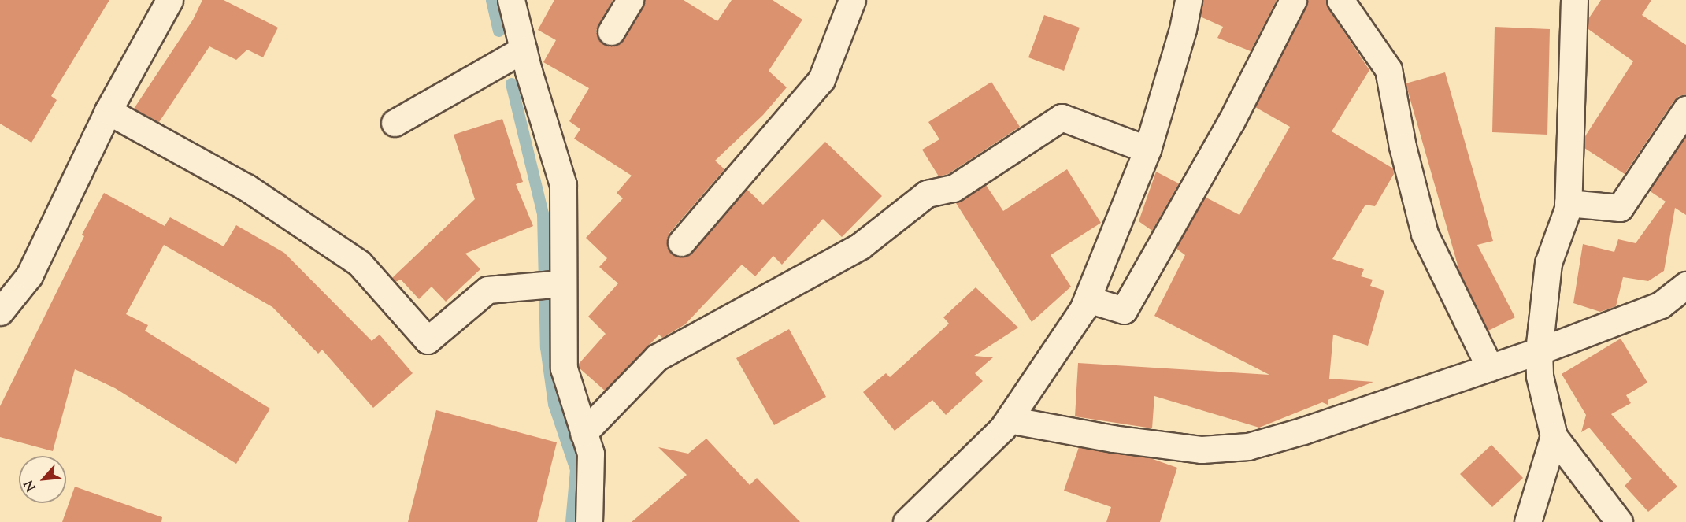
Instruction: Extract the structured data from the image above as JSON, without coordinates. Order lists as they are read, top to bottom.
{
  "north": "bottom left"
}
